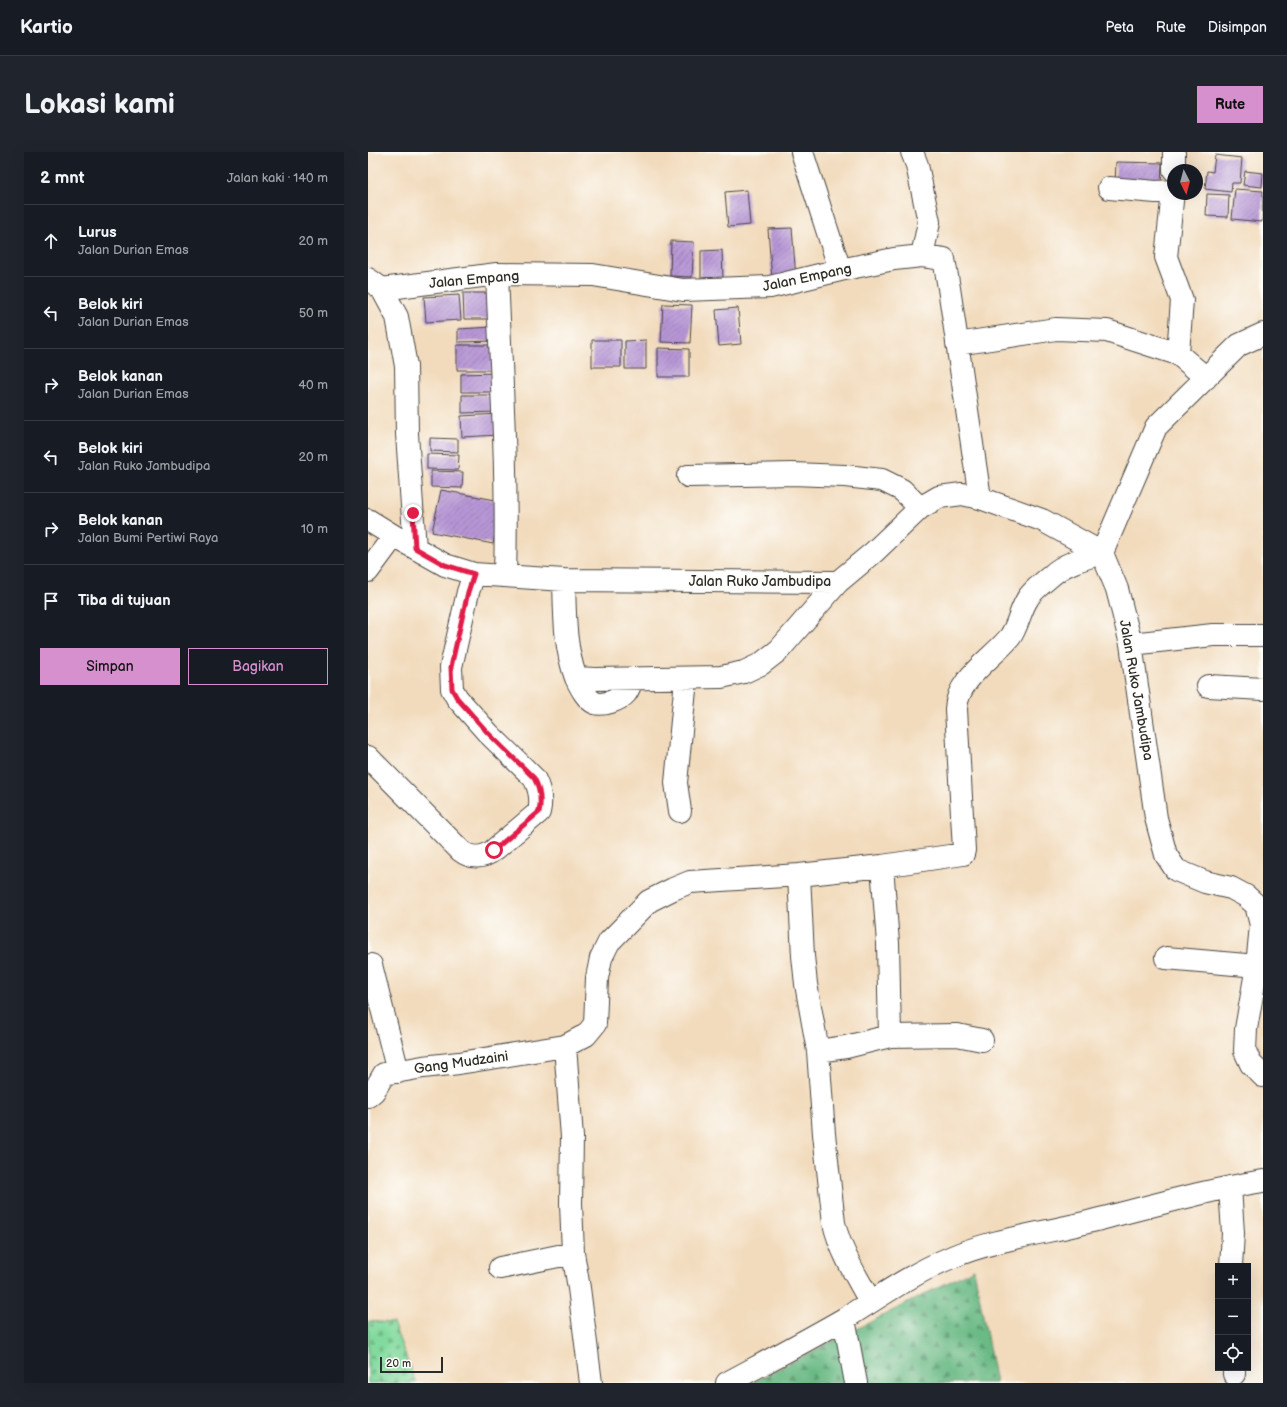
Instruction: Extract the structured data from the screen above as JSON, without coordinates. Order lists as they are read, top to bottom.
{
  "streets": {
    "street": ["Jalan Empang", "Jalan Ruko Jambudipa", "Gang Mudzaini"]
  },
  "crossings": [
    ["Jalan Empang", "Jalan Ruko Jambudipa"],
    ["Jalan Ruko Jambudipa", "Gang Mudzaini"]
  ],
  "scale_bar": "20 m",
  "north": "bottom",
  "page": {
    "header": "Kartio",
    "nav": ["Peta", "Rute", "Disimpan"],
    "buttons": [
      "Rute",
      ["Simpan", "Bagikan"]
    ],
    "title": "Lokasi kami",
    "heading": ["2 mnt", "Jalan kaki · 140 m"],
    "list": [
      ["Lurus", "Jalan Durian Emas", "20 m"],
      ["Belok kiri", "Jalan Durian Emas", "50 m"],
      ["Belok kanan", "Jalan Durian Emas", "40 m"],
      ["Belok kiri", "Jalan Ruko Jambudipa", "20 m"],
      ["Belok kanan", "Jalan Bumi Pertiwi Raya", "10 m"],
      "Tiba di tujuan"
    ],
    "map_buttons": ["+", "−"],
    "scale": "20 m"
  }
}
